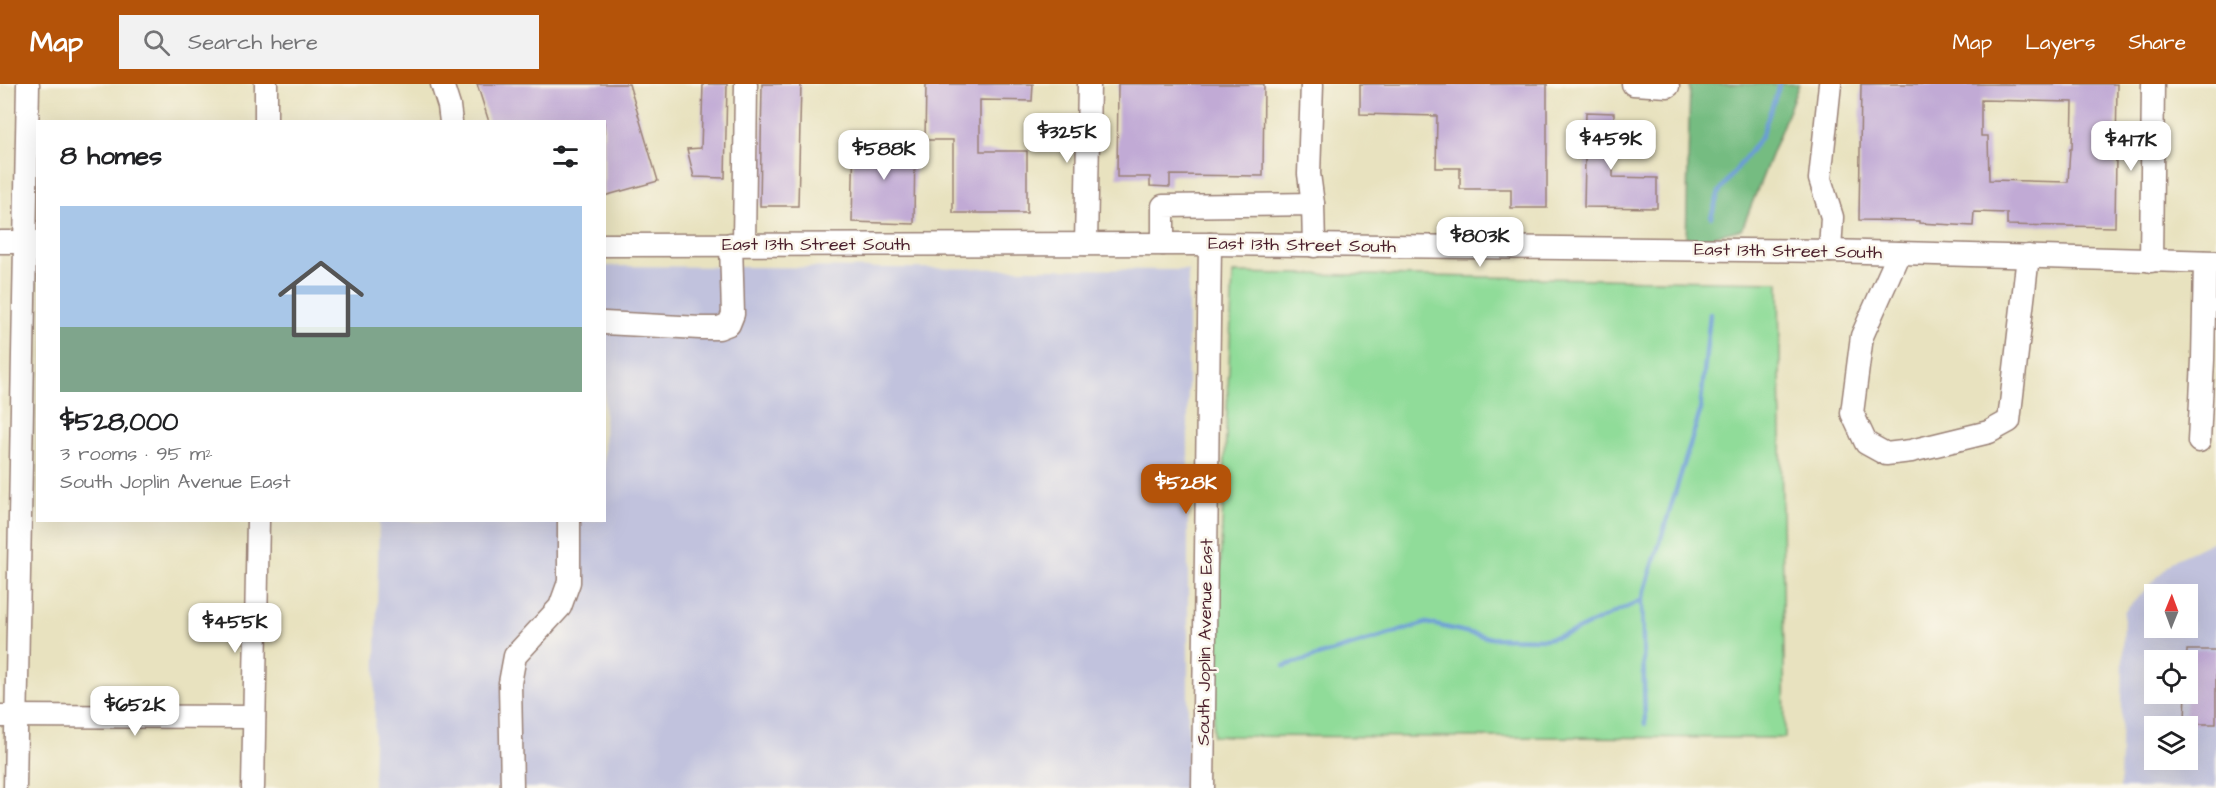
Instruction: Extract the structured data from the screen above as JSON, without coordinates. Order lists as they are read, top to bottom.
{
  "streets": {
    "street": ["East 13th Street South", "South Joplin Avenue East"]
  },
  "crossings": [
    ["East 13th Street South", "South Joplin Avenue East"]
  ],
  "north": "top",
  "page": {
    "header": "Map",
    "search": "Search here",
    "nav": ["Map", "Layers", "Share"],
    "price": [
      "$325K",
      "$459K",
      "$417K",
      "$588K",
      "$803K",
      "$528K",
      "$455K",
      "$652K"
    ],
    "heading": "8 homes",
    "list": [
      {
        "name": "$528,000",
        "note": "3 rooms · 95 m² · South Joplin Avenue East"
      }
    ]
  }
}
